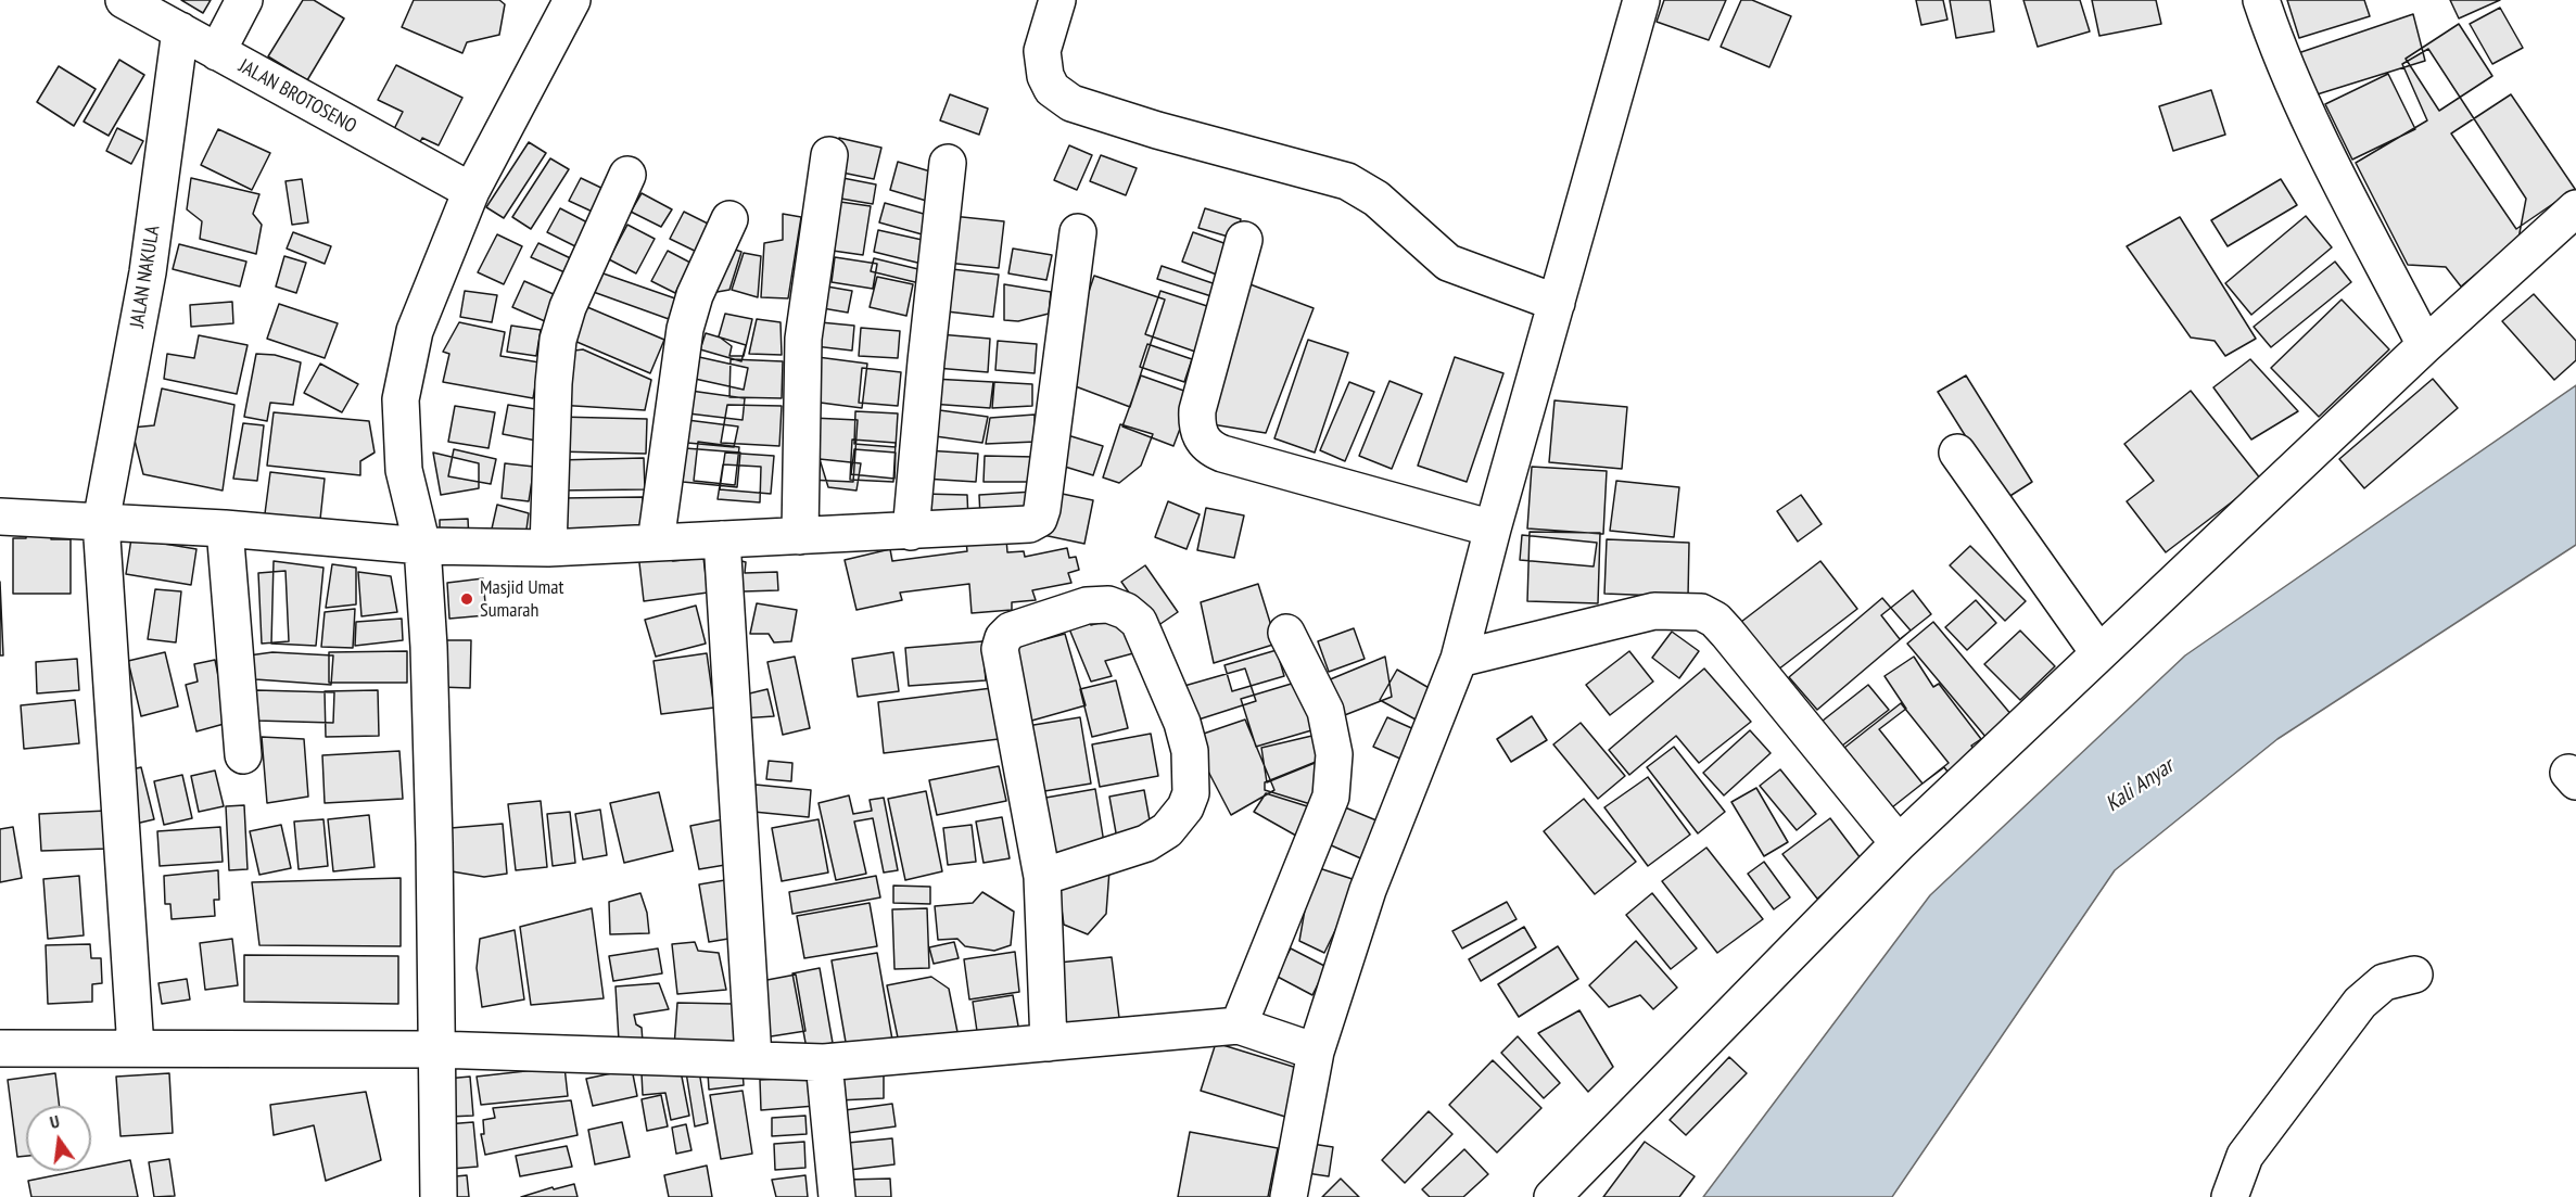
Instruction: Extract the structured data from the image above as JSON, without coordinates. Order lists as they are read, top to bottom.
{
  "streets": {
    "street": ["JALAN BROTOSENO", "JALAN NAKULA"]
  },
  "crossings": [
    ["JALAN BROTOSENO", "JALAN NAKULA"]
  ],
  "water": ["Kali Anyar"],
  "places": ["Masjid Umat Sumarah"],
  "north": "top"
}
